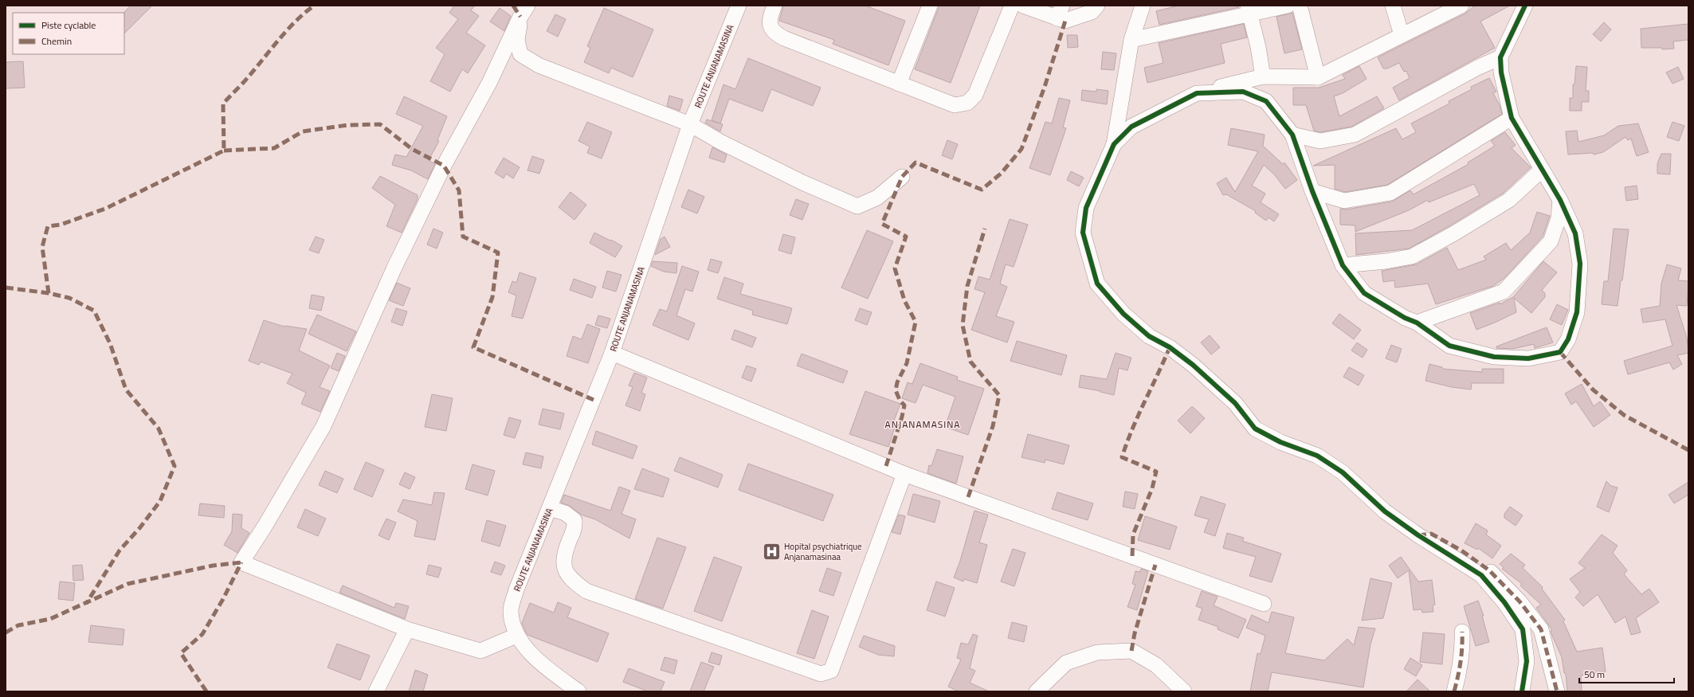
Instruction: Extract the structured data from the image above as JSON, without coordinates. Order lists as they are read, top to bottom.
{
  "streets": {
    "street": ["ROUTE ANJANAMASINA"]
  },
  "districts": ["ANJANAMASINA"],
  "places": {
    "hospital": ["Hopital psychiatrique Anjanamasinaa"]
  },
  "legend": ["Piste cyclable", "Chemin"],
  "scale_bar": "50 m"
}
